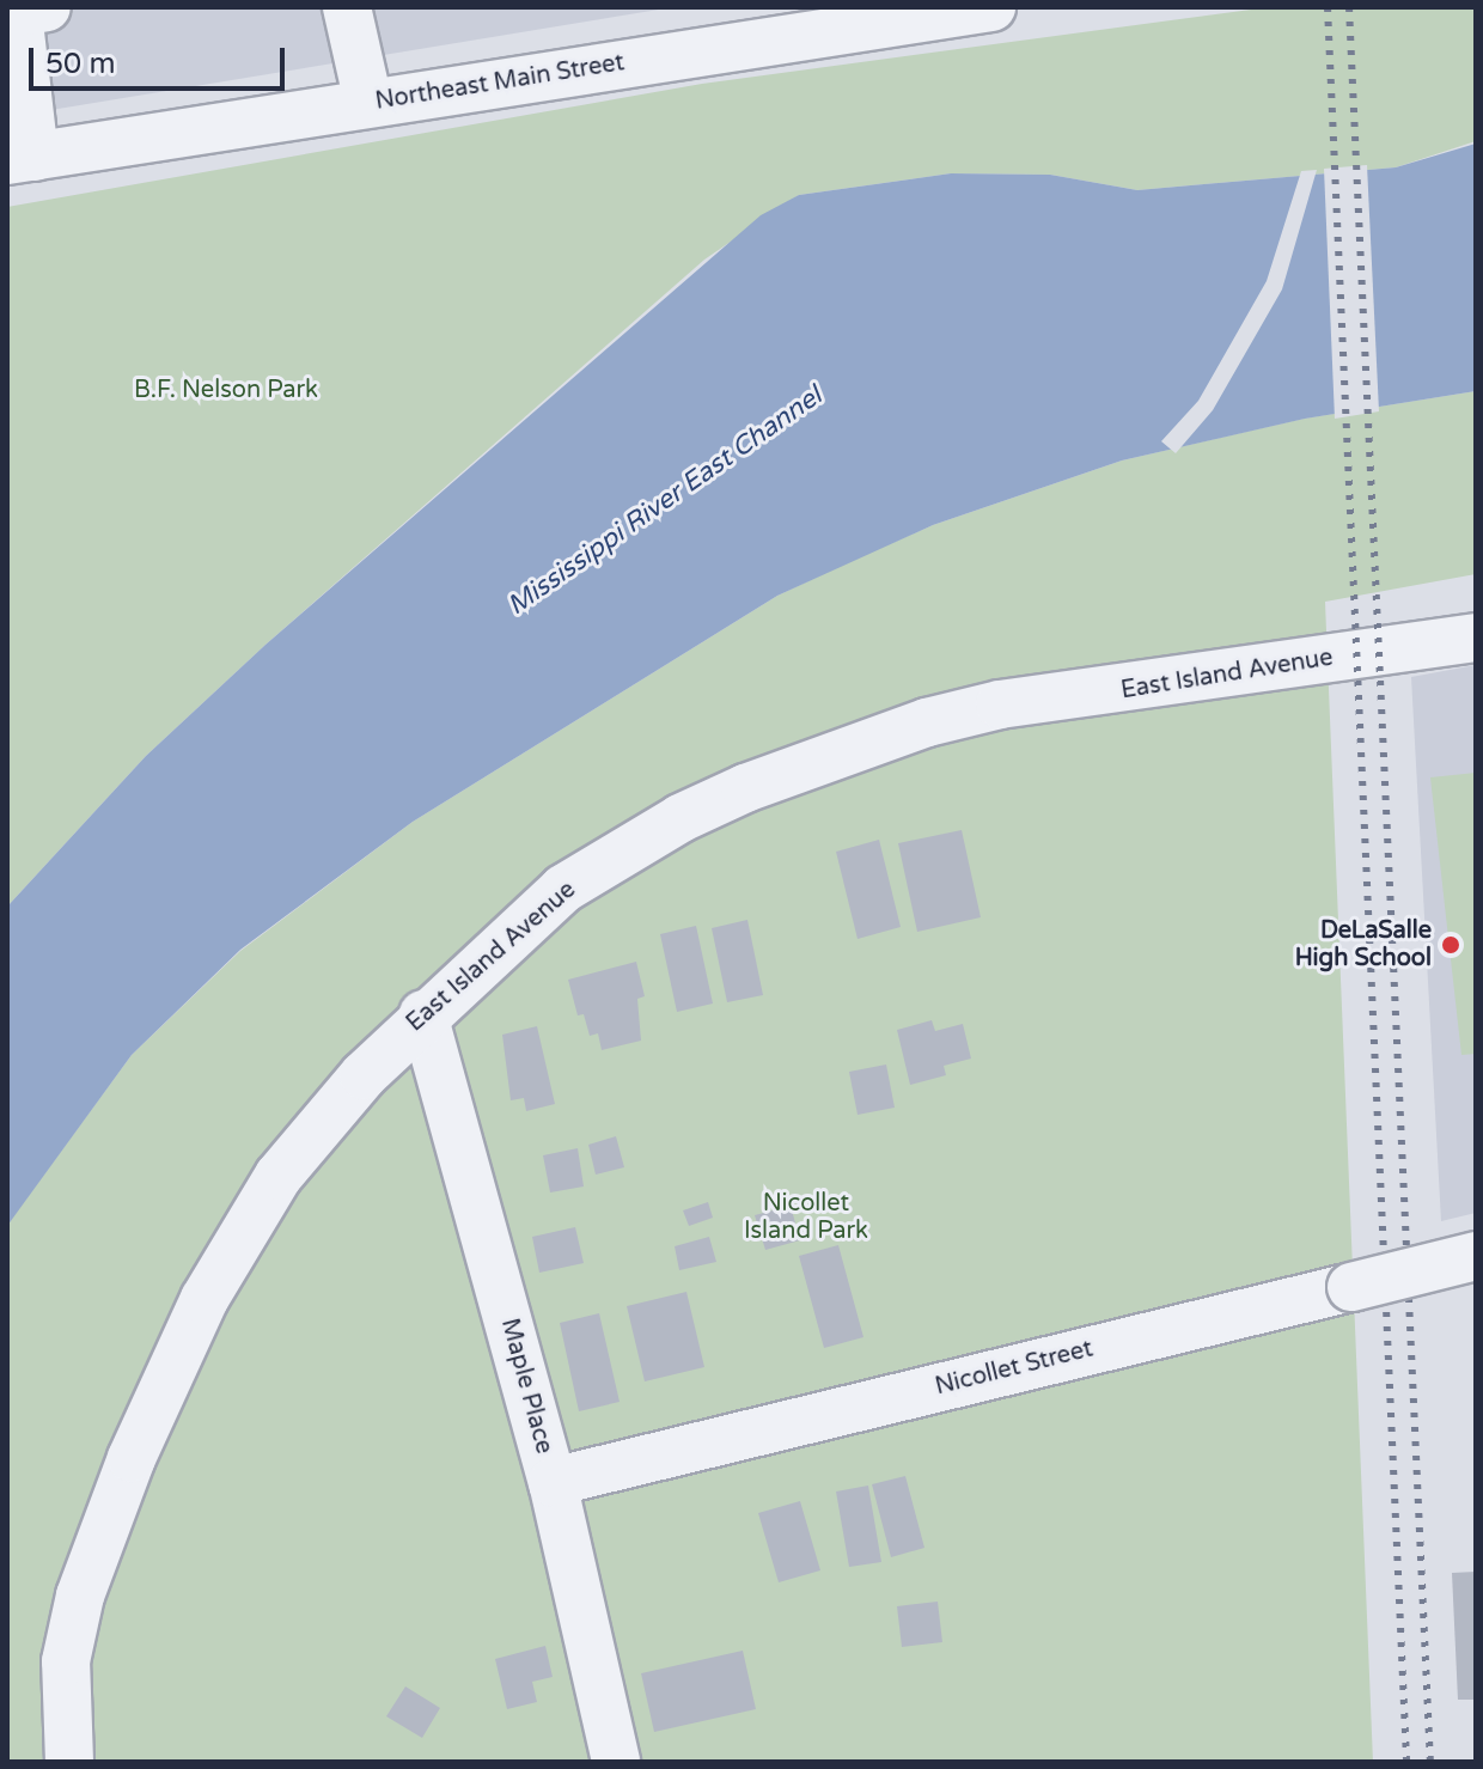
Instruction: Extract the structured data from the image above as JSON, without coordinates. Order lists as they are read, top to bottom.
{
  "streets": {
    "street": [
      "Northeast Main Street",
      "East Island Avenue",
      "Nicollet Street",
      "Maple Place"
    ]
  },
  "crossings": [
    ["East Island Avenue", "Maple Place"],
    ["Nicollet Street", "Maple Place"]
  ],
  "water": ["Mississippi River East Channel"],
  "parks": ["B.F. Nelson Park", "Nicollet Island Park"],
  "places": ["DeLaSalle High School"],
  "scale_bar": "50 m"
}
